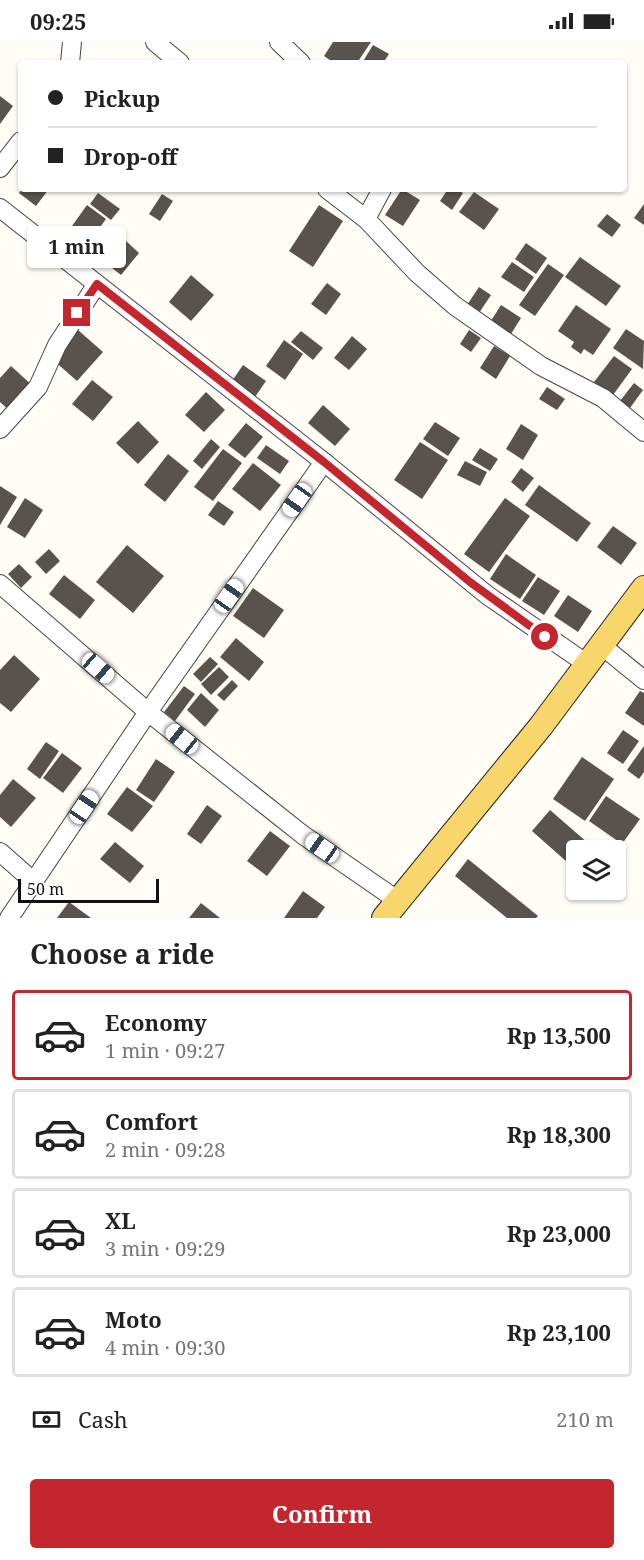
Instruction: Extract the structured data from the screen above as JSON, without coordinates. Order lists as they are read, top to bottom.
{
  "scale_bar": "50 m",
  "page": {
    "status": "09:25",
    "banner": ["Pickup", "Drop-off"],
    "bubble": "1 min",
    "scale": "50 m",
    "heading": "Choose a ride",
    "list": [
      {
        "name": "Economy",
        "note": "1 min · 09:27",
        "value": "Rp 13,500"
      },
      {
        "name": "Comfort",
        "note": "2 min · 09:28",
        "value": "Rp 18,300"
      },
      {
        "name": "XL",
        "note": "3 min · 09:29",
        "value": "Rp 23,000"
      },
      {
        "name": "Moto",
        "note": "4 min · 09:30",
        "value": "Rp 23,100"
      }
    ],
    "pay": ["Cash", "210 m"],
    "buttons": "Confirm"
  }
}
